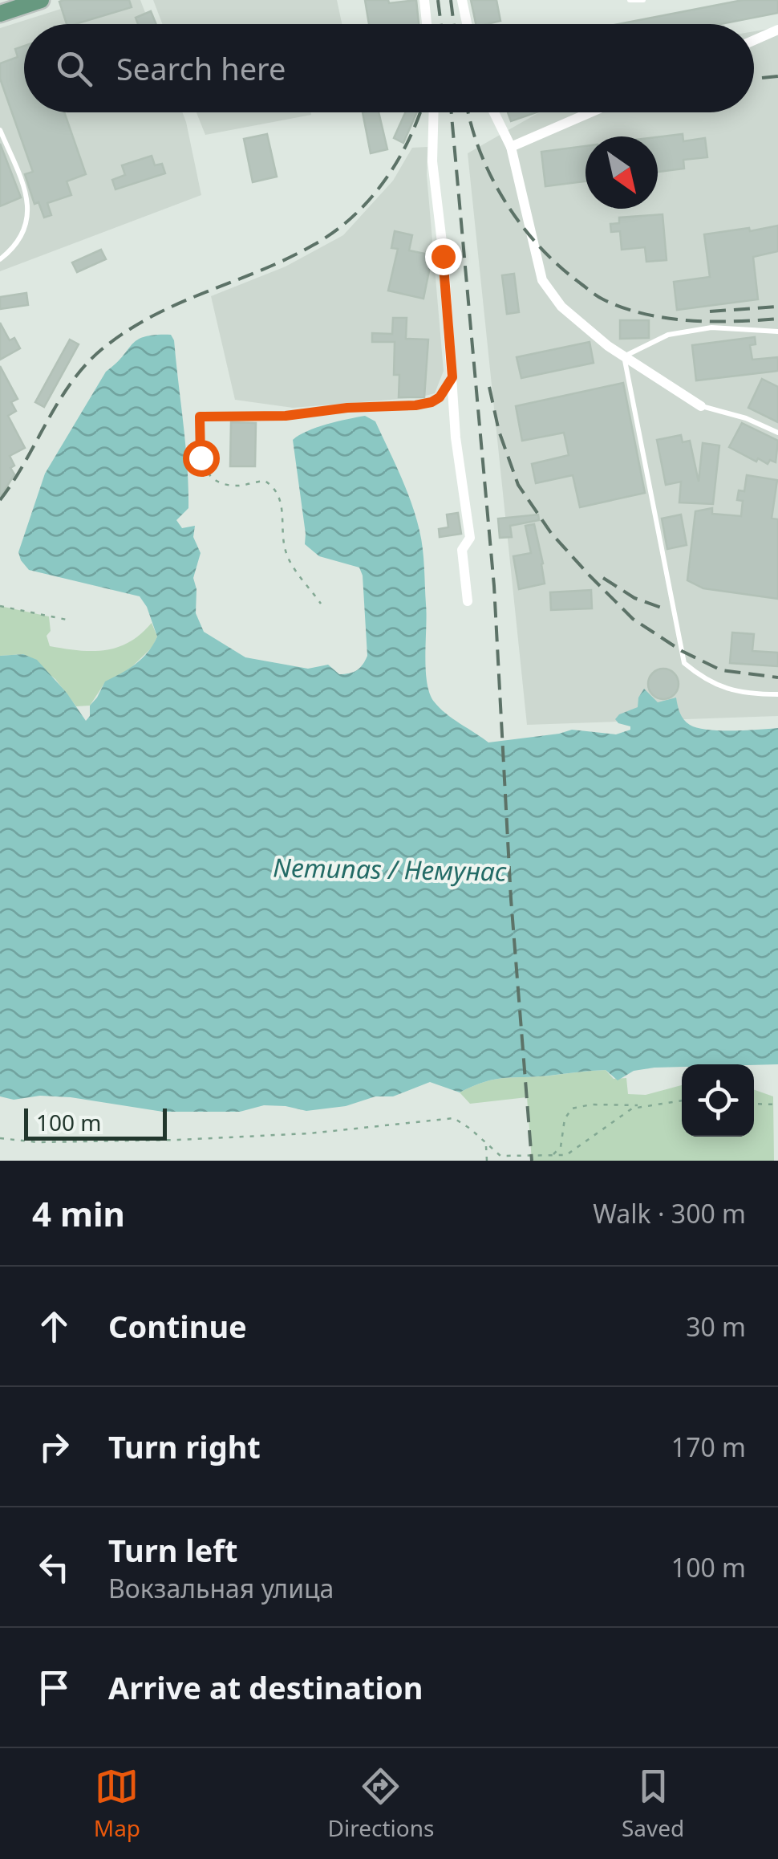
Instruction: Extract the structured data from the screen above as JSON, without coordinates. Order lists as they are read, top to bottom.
{
  "water": ["Nemunas / Немунас"],
  "scale_bar": "100 m",
  "north": "bottom right",
  "page": {
    "search": "Search here",
    "scale": "100 m",
    "heading": ["4 min", "Walk · 300 m"],
    "list": [
      ["Continue", "30 m"],
      ["Turn right", "170 m"],
      ["Turn left", "Вокзальная улица", "100 m"],
      "Arrive at destination"
    ],
    "nav": ["Map", "Directions", "Saved"]
  }
}
